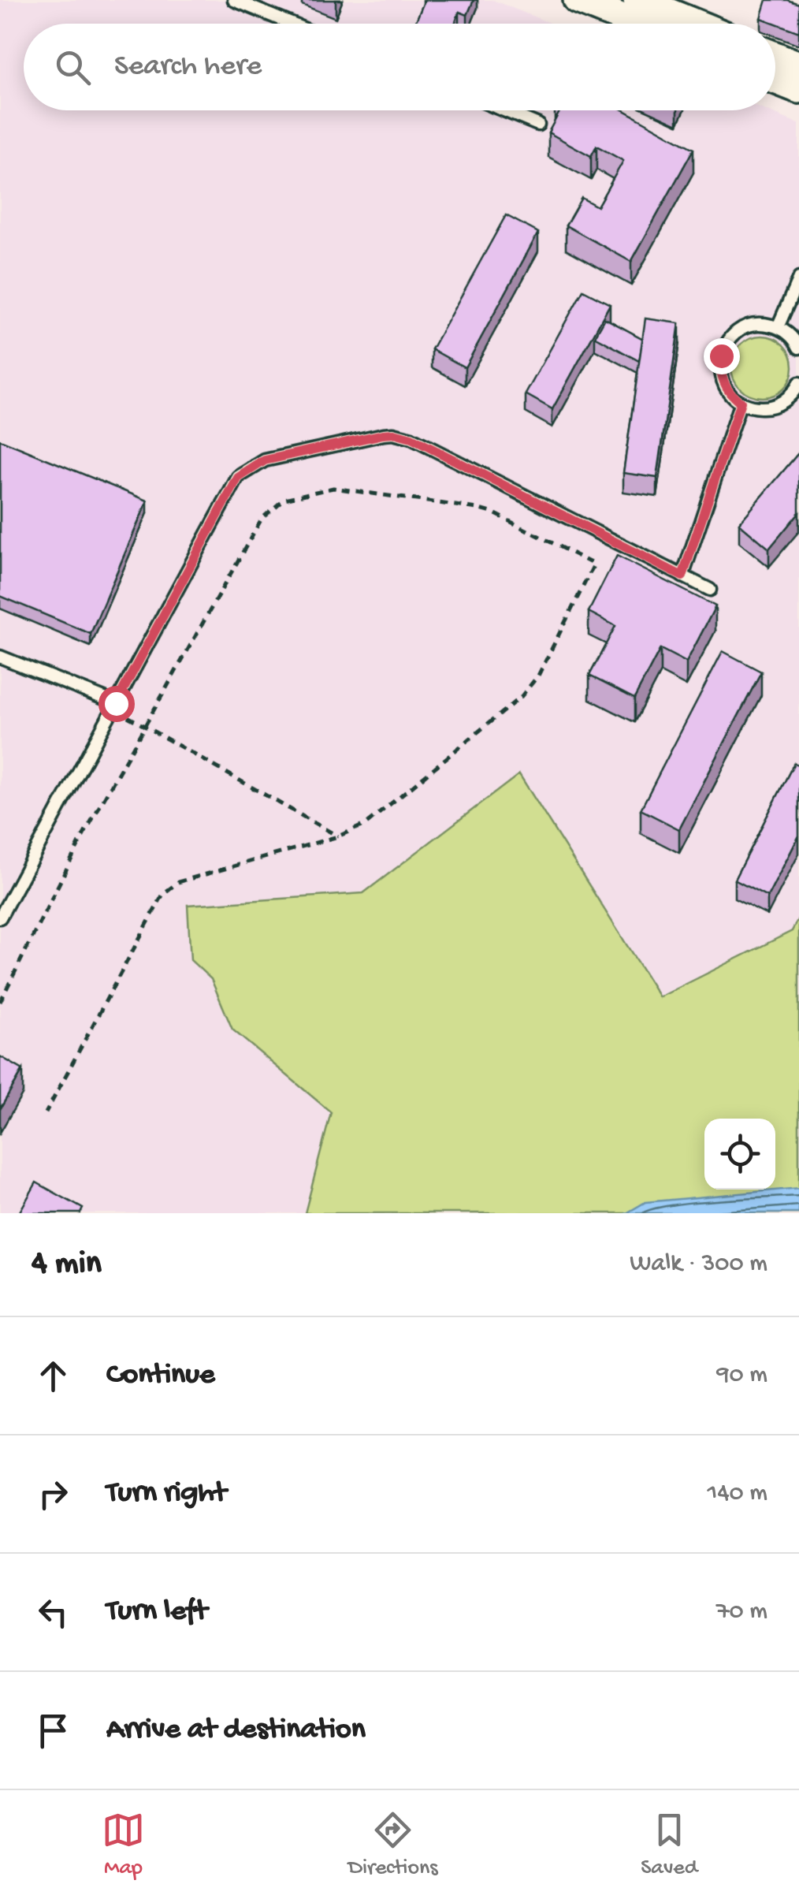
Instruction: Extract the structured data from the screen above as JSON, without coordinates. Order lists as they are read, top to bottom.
{
  "page": {
    "search": "Search here",
    "heading": ["4 min", "Walk · 300 m"],
    "list": [
      ["Continue", "90 m"],
      ["Turn right", "140 m"],
      ["Turn left", "70 m"],
      "Arrive at destination"
    ],
    "nav": ["Map", "Directions", "Saved"]
  }
}
